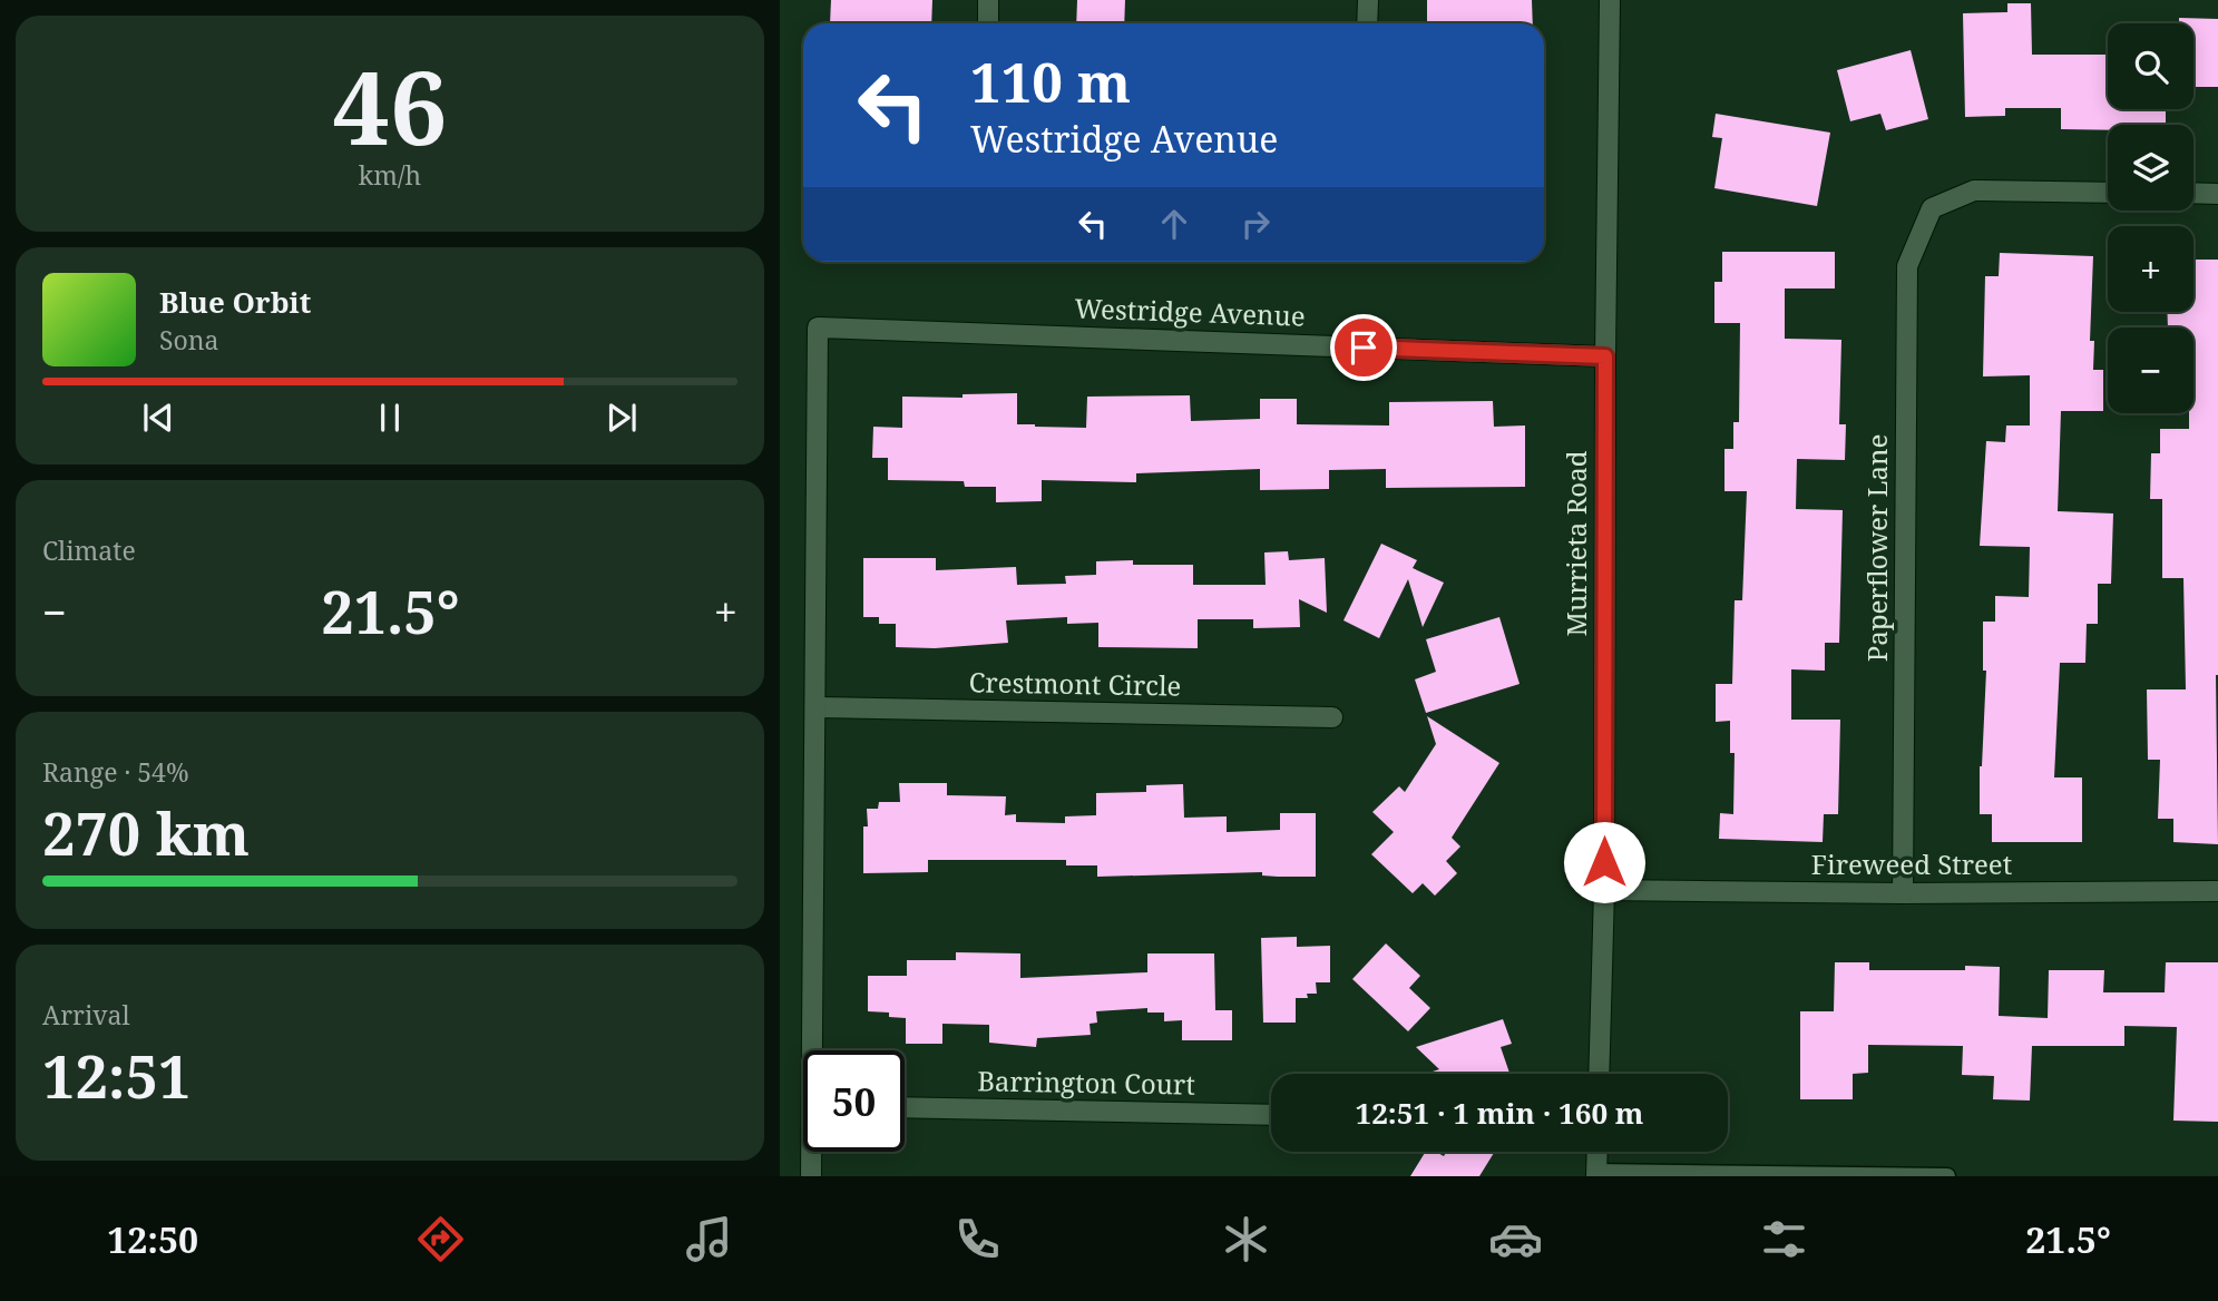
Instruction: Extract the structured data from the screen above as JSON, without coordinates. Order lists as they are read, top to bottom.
{
  "streets": {
    "street": [
      "Westridge Avenue",
      "Murrieta Road",
      "Paperflower Lane",
      "Crestmont Circle",
      "Fireweed Street",
      "Barrington Court"
    ]
  },
  "crossings": [
    ["Westridge Avenue", "Murrieta Road"],
    ["Westridge Avenue", "Crestmont Circle"],
    ["Murrieta Road", "Fireweed Street"],
    ["Paperflower Lane", "Fireweed Street"]
  ],
  "page": {
    "tile": [
      ["46", "km/h"],
      "Climate",
      ["Range · 54%", "270 km"],
      ["Arrival", "12:51"]
    ],
    "map_buttons": ["+", "−"],
    "turn": ["110 m", "Westridge Avenue"],
    "song": ["Blue Orbit", "Sona"],
    "heat": ["−", "21.5°", "+"],
    "limit": "50",
    "trip": "12:51 · 1 min · 160 m",
    "tabs": ["12:50", "21.5°"]
  }
}
